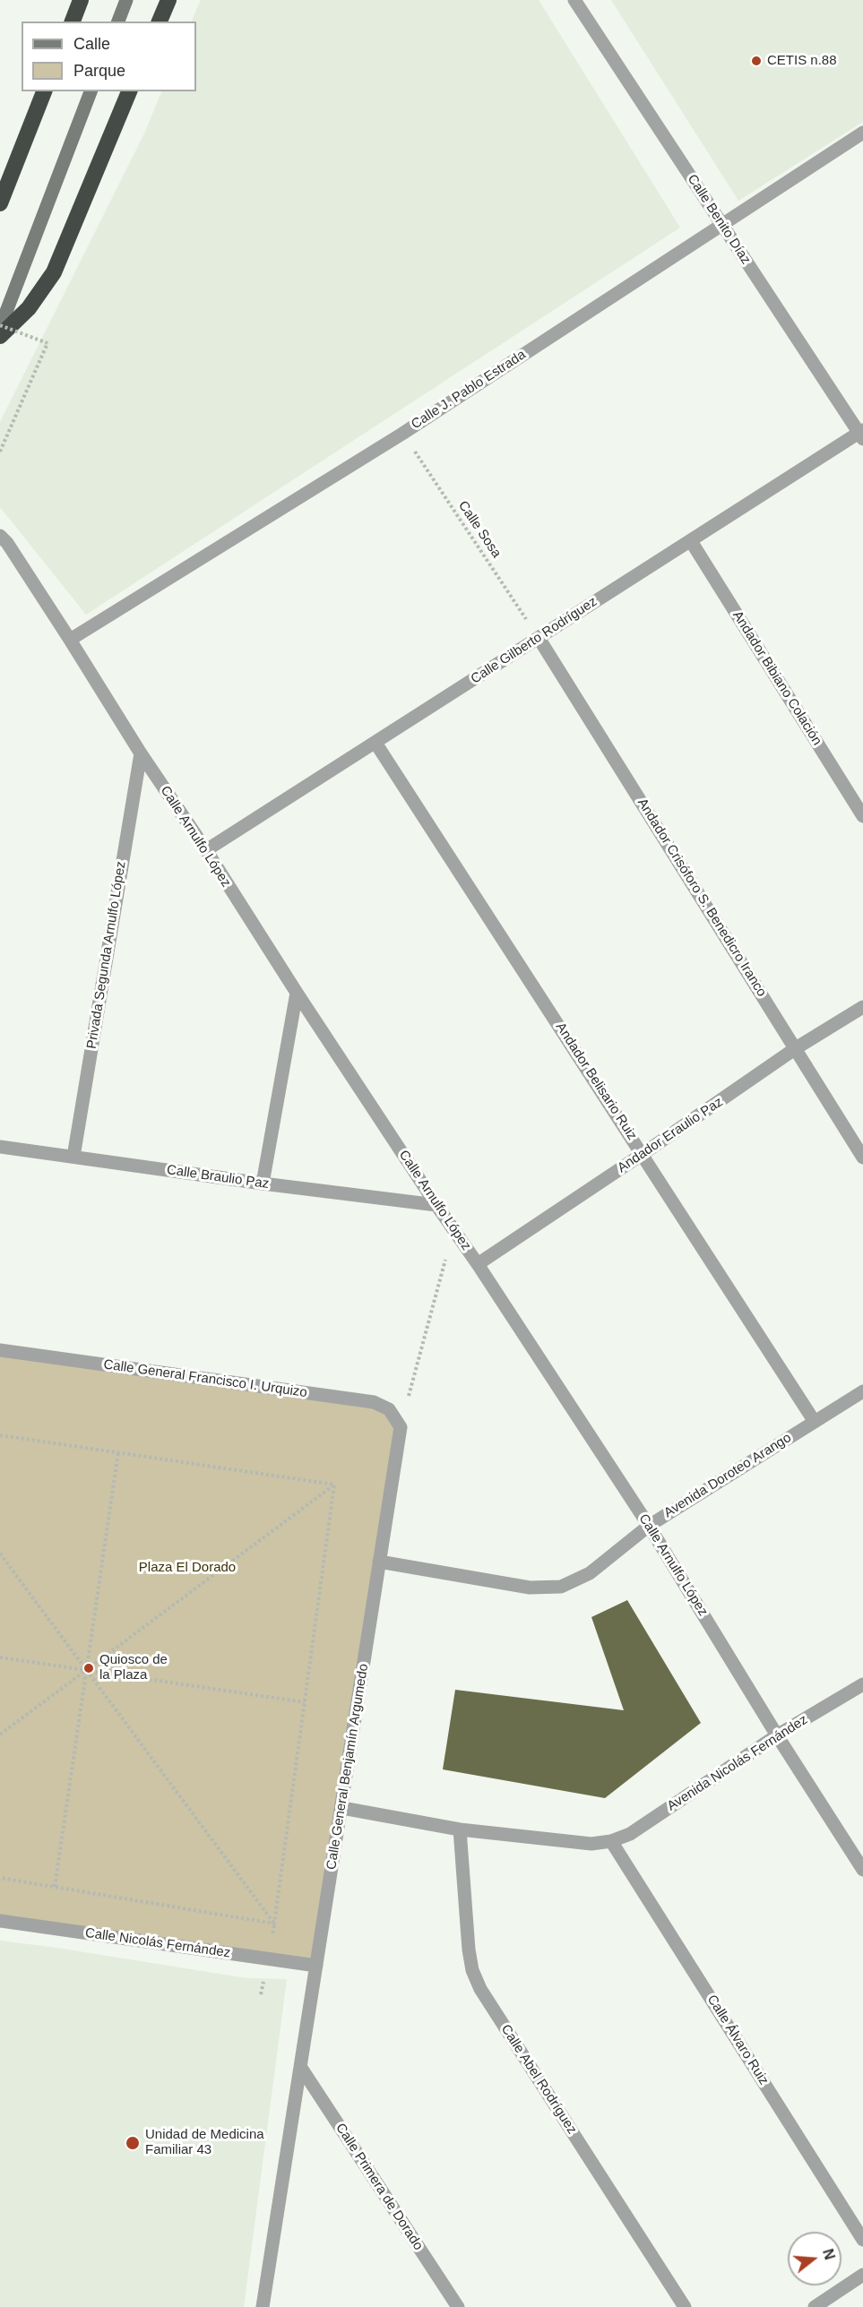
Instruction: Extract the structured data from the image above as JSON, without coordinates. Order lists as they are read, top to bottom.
{
  "streets": {
    "street": [
      "Calle Benito Díaz",
      "Calle J. Pablo Estrada",
      "Calle Gilberto Rodríguez",
      "Andador Bibiano Colación",
      "Calle Arnulfo López",
      "Andador Crisóforo S. Benedicro Iranco",
      "Privada Segunda Arnulfo López",
      "Andador Belisario Ruiz",
      "Andador Eraulio Paz",
      "Calle Braulio Paz",
      "Calle General Francisco I. Urquizo",
      "Avenida Doroteo Arango",
      "Avenida Nicolás Fernández",
      "Calle General Benjamín Argumedo",
      "Calle Nicolás Fernández",
      "Calle Álvaro Ruiz",
      "Calle Abel Rodríguez",
      "Calle Primera de Dorado"
    ],
    "path": ["Calle Sosa"]
  },
  "crossings": [
    ["Calle Benito Díaz", "Calle J. Pablo Estrada"],
    ["Calle Benito Díaz", "Calle Gilberto Rodríguez"],
    ["Calle J. Pablo Estrada", "Calle Sosa"],
    ["Calle J. Pablo Estrada", "Calle Arnulfo López"],
    ["Calle Sosa", "Calle Gilberto Rodríguez"],
    ["Calle Sosa", "Andador Crisóforo S. Benedicro Iranco"],
    ["Calle Gilberto Rodríguez", "Andador Bibiano Colación"],
    ["Calle Gilberto Rodríguez", "Calle Arnulfo López"],
    ["Calle Gilberto Rodríguez", "Andador Crisóforo S. Benedicro Iranco"],
    ["Calle Gilberto Rodríguez", "Andador Belisario Ruiz"],
    ["Calle Arnulfo López", "Privada Segunda Arnulfo López"],
    ["Calle Arnulfo López", "Andador Eraulio Paz"],
    ["Calle Arnulfo López", "Calle Braulio Paz"],
    ["Calle Arnulfo López", "Avenida Doroteo Arango"],
    ["Calle Arnulfo López", "Avenida Nicolás Fernández"],
    ["Andador Crisóforo S. Benedicro Iranco", "Andador Eraulio Paz"],
    ["Privada Segunda Arnulfo López", "Calle Braulio Paz"],
    ["Andador Belisario Ruiz", "Andador Eraulio Paz"],
    ["Andador Belisario Ruiz", "Avenida Doroteo Arango"],
    ["Calle General Francisco I. Urquizo", "Calle General Benjamín Argumedo"],
    ["Avenida Doroteo Arango", "Calle General Benjamín Argumedo"],
    ["Avenida Nicolás Fernández", "Calle Álvaro Ruiz"],
    ["Calle General Benjamín Argumedo", "Calle Nicolás Fernández"],
    ["Calle General Benjamín Argumedo", "Calle Primera de Dorado"]
  ],
  "parks": ["Plaza El Dorado"],
  "places": ["CETIS n.88", "Quiosco de la Plaza", "Unidad de Medicina Familiar 43"],
  "legend": ["Calle", "Parque"],
  "north": "right"
}
